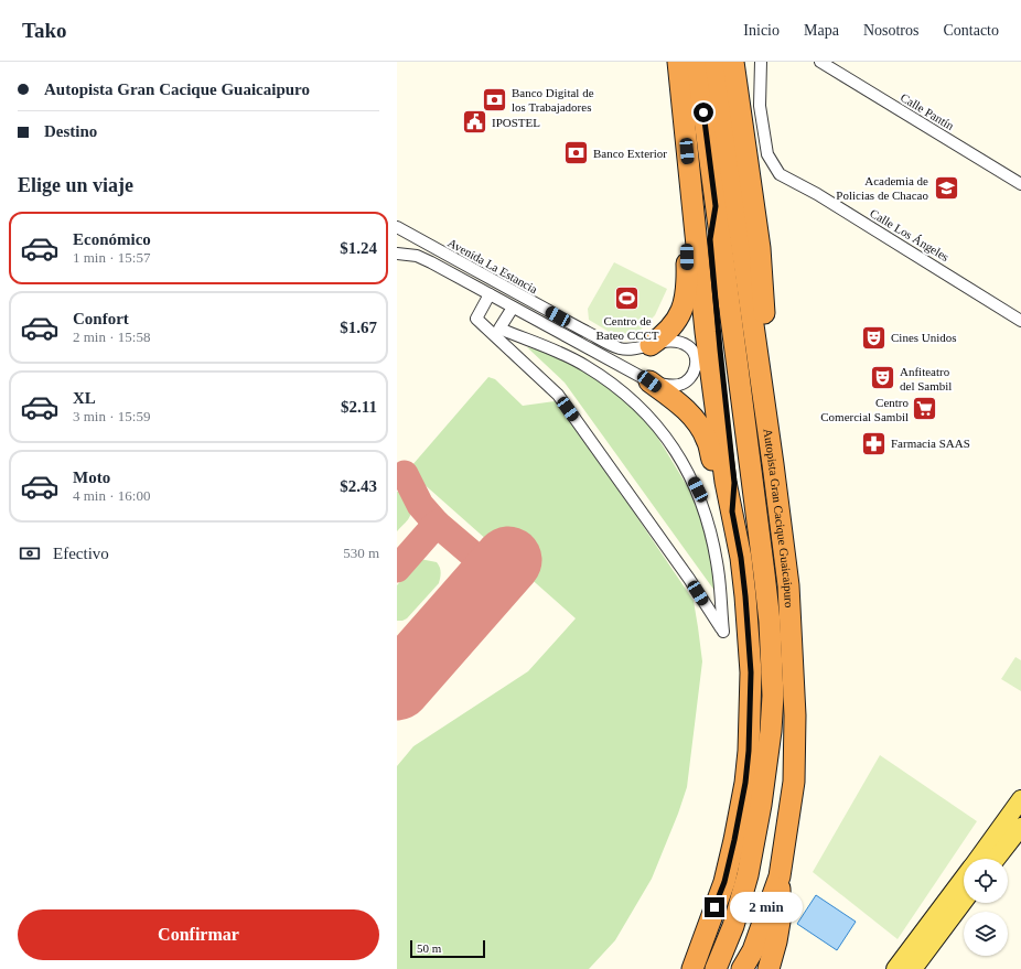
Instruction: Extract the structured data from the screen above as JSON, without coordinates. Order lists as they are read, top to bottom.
{
  "streets": {
    "highway": ["Autopista Gran Cacique Guaicaipuro"],
    "street": ["Calle Pantín", "Calle Los Ángeles", "Avenida La Estancia"]
  },
  "places": {
    "bank": ["Banco Digital de los Trabajadores", "Banco Exterior"],
    "public building": ["IPOSTEL"],
    "school or university": ["Academia de Policias de Chacao"],
    "sports": ["Centro de Bateo CCCT"],
    "theatre": ["Cines Unidos", "Anfiteatro del Sambil"],
    "supermarket": ["Centro Comercial Sambil"],
    "pharmacy": ["Farmacia SAAS"]
  },
  "scale_bar": "50 m",
  "page": {
    "header": "Tako",
    "nav": [
      "Inicio",
      "Mapa",
      "Nosotros",
      "Contacto"
    ],
    "banner": ["Autopista Gran Cacique Guaicaipuro", "Destino"],
    "heading": "Elige un viaje",
    "list": [
      {
        "name": "Económico",
        "note": "1 min · 15:57",
        "value": "$1.24"
      },
      {
        "name": "Confort",
        "note": "2 min · 15:58",
        "value": "$1.67"
      },
      {
        "name": "XL",
        "note": "3 min · 15:59",
        "value": "$2.11"
      },
      {
        "name": "Moto",
        "note": "4 min · 16:00",
        "value": "$2.43"
      }
    ],
    "pay": ["Efectivo", "530 m"],
    "bubble": "2 min",
    "buttons": "Confirmar",
    "scale": "50 m"
  }
}
